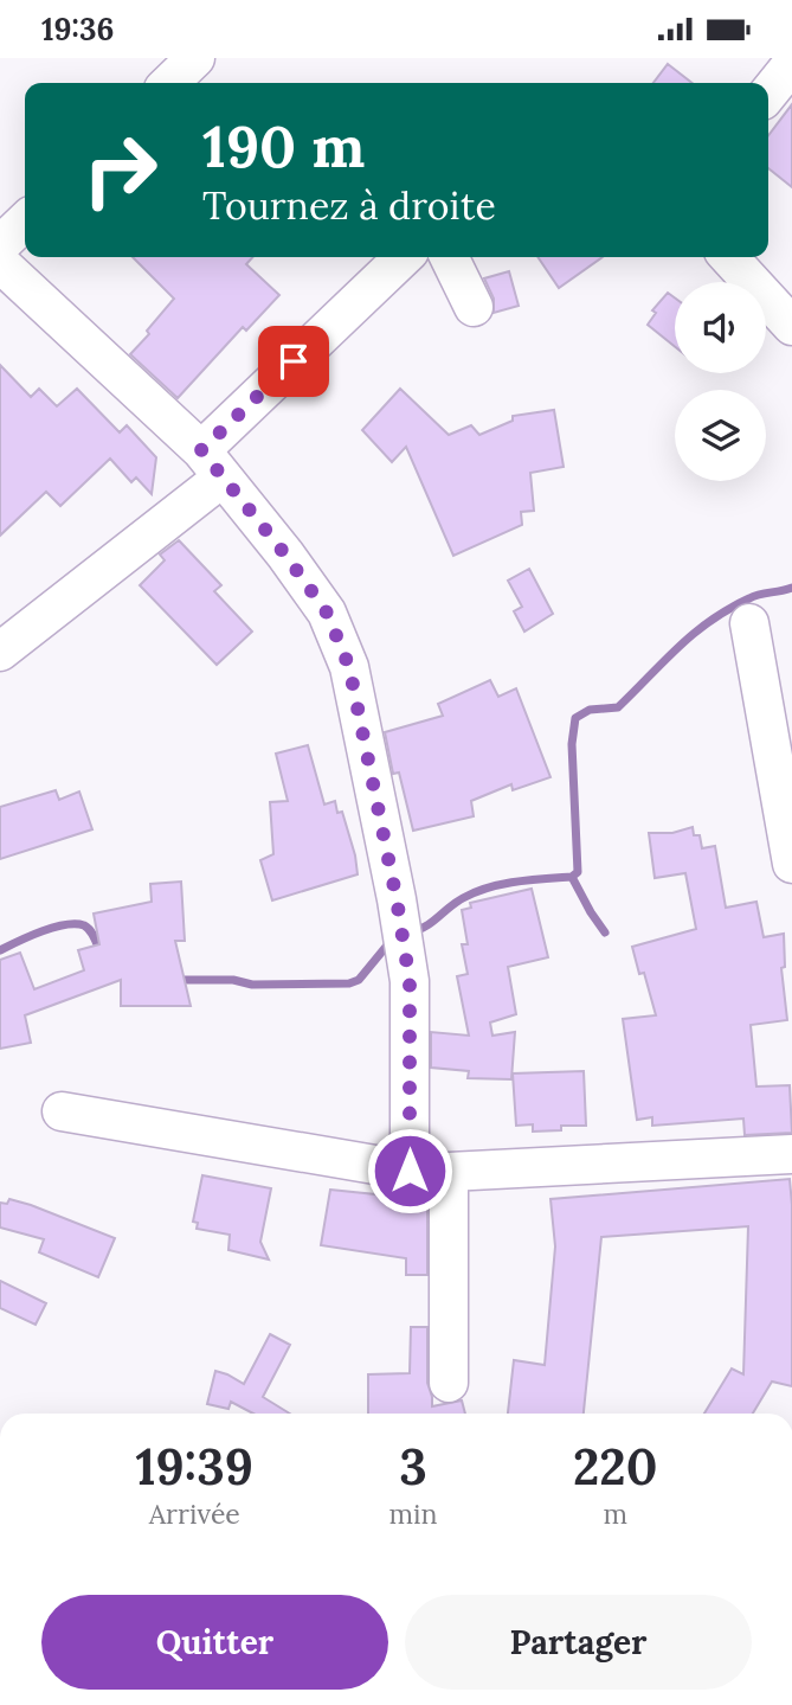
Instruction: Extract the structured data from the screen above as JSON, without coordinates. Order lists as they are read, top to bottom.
{
  "page": {
    "status": "19:36",
    "turn": ["190 m", "Tournez à droite"],
    "eta": [
      "19:39",
      "Arrivée",
      "3",
      "min",
      "220",
      "m"
    ],
    "buttons": ["Quitter", "Partager"]
  }
}
